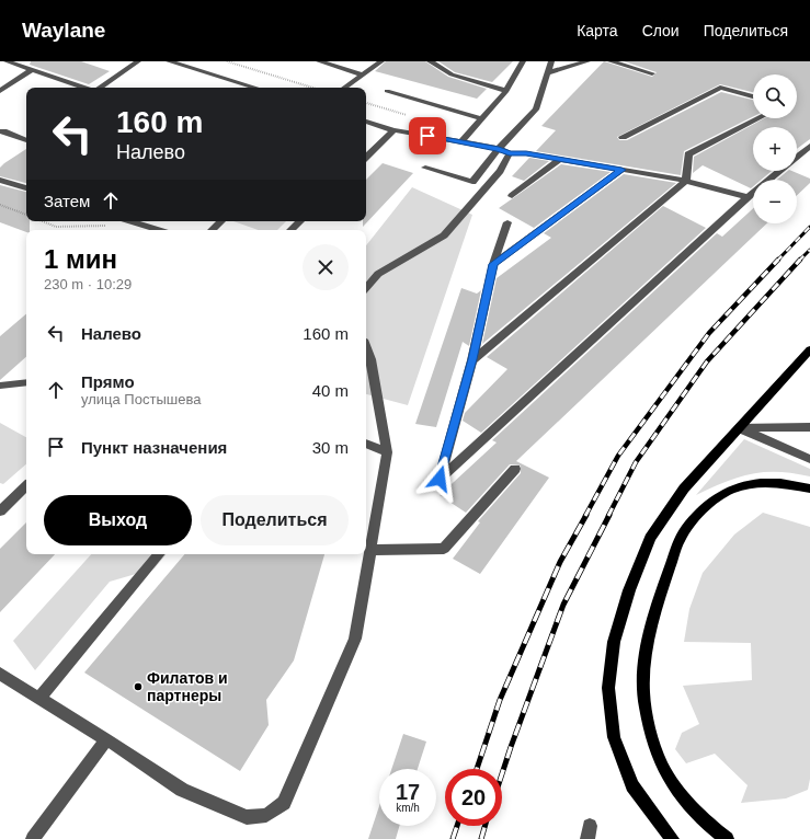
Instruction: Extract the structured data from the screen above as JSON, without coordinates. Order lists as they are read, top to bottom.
{
  "places": ["Филатов и партнеры"],
  "page": {
    "header": "Waylane",
    "nav": ["Карта", "Слои", "Поделиться"],
    "map_buttons": ["+", "−"],
    "turn": ["160 m", "Налево"],
    "then": "Затем",
    "heading": ["1 мин", "230 m · 10:29"],
    "list": [
      {
        "name": "Налево",
        "value": "160 m"
      },
      {
        "name": "Прямо",
        "note": "улица Постышева",
        "value": "40 m"
      },
      {
        "name": "Пункт назначения",
        "value": "30 m"
      }
    ],
    "buttons": ["Выход", "Поделиться"],
    "speed": "17 km/h",
    "limit": "20"
  }
}
